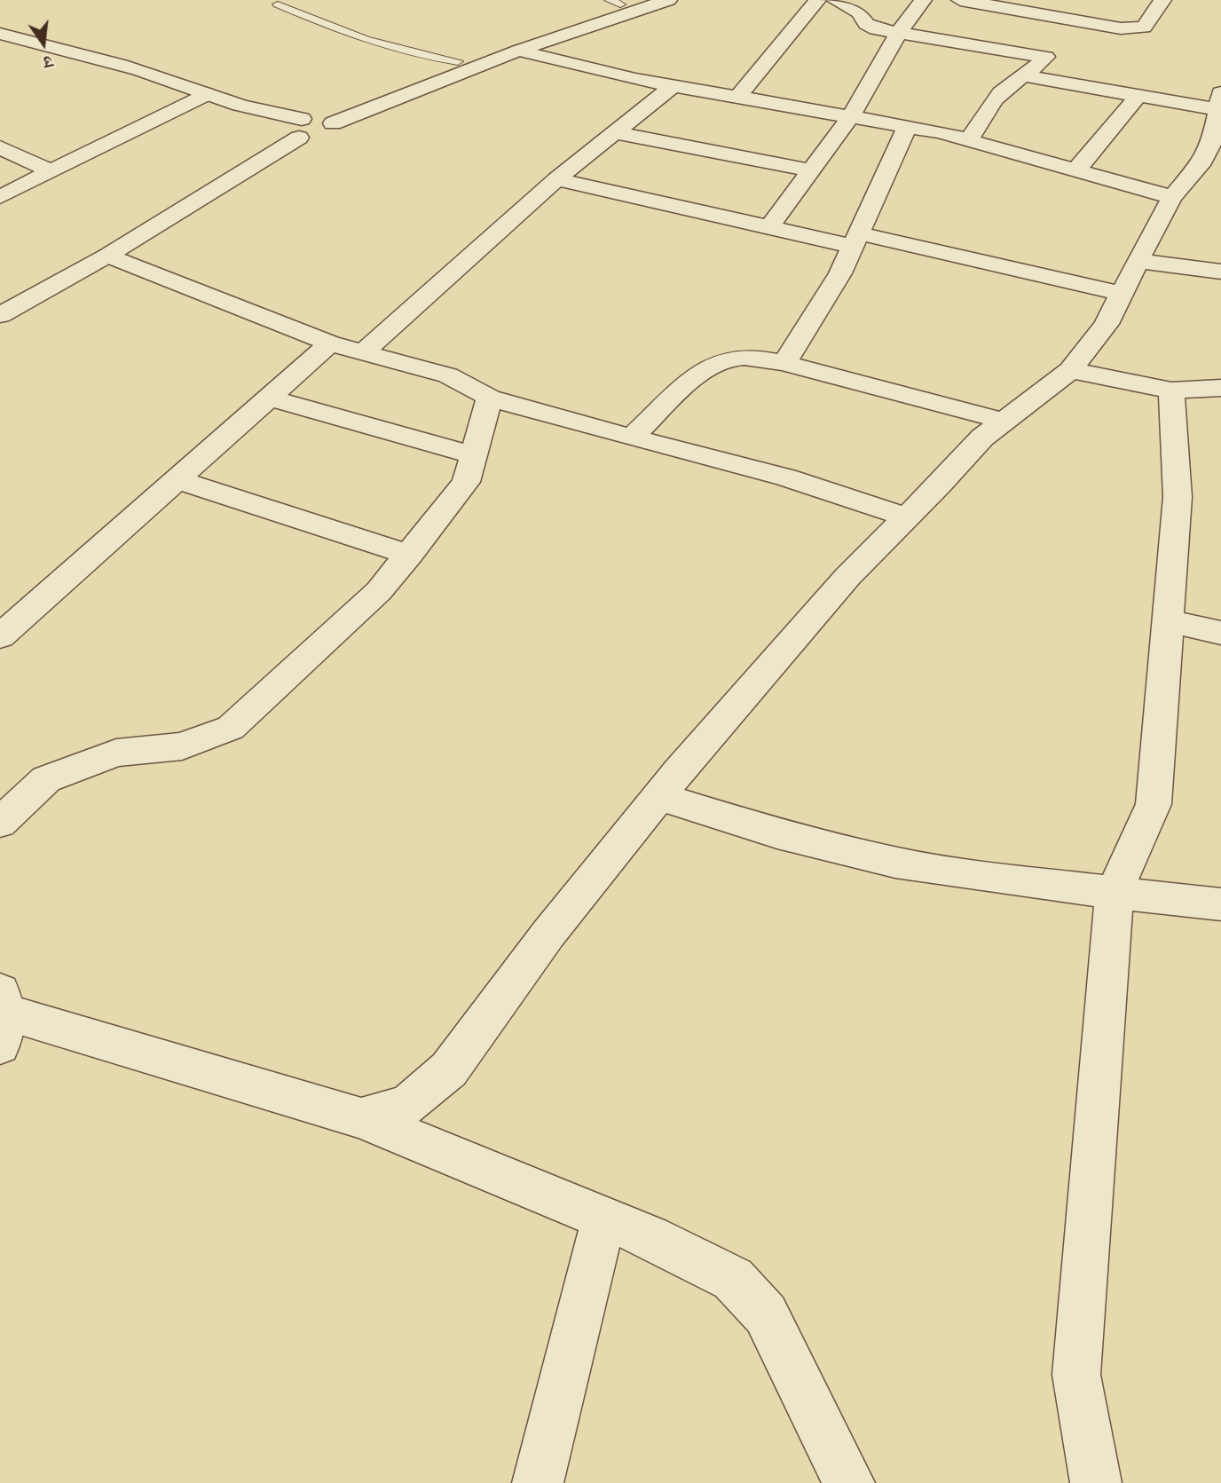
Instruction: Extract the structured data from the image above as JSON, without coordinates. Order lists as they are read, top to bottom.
{
  "north": "bottom"
}
